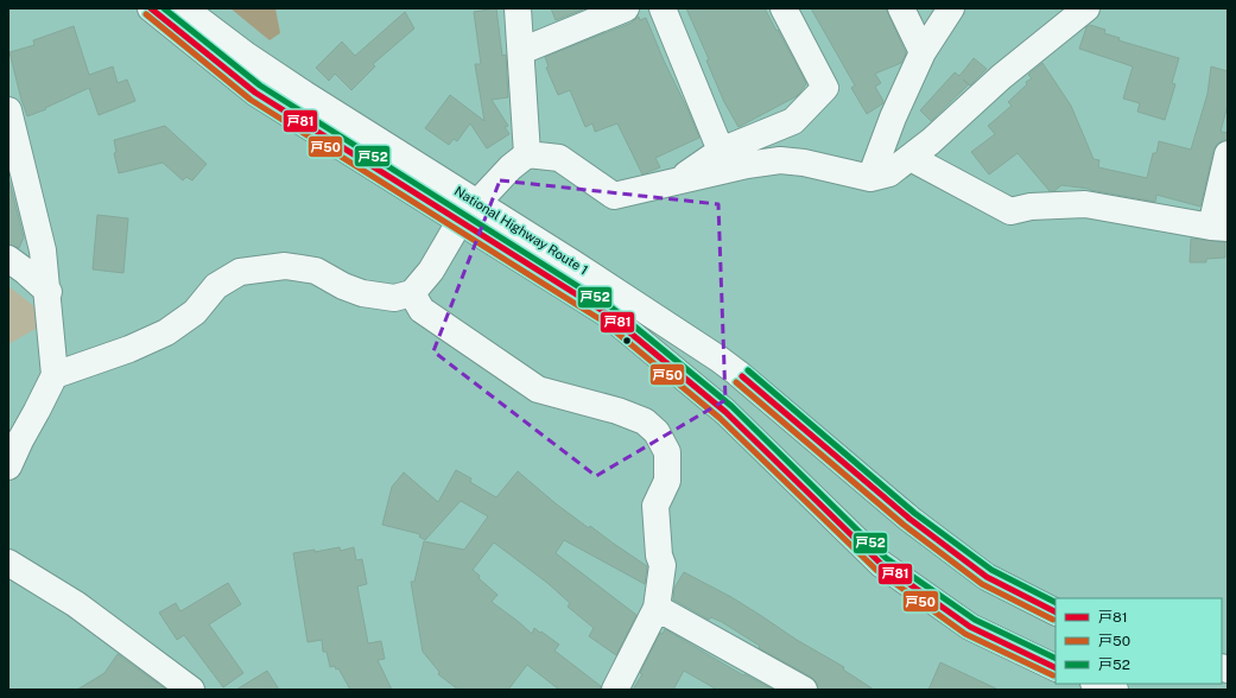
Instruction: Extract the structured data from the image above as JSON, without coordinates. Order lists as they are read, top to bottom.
{
  "streets": {
    "main road": ["National Highway Route 1"]
  },
  "lines": ["transit line 戸81", "transit line 戸52", "transit line 戸50"],
  "legend": ["戸81", "戸50", "戸52"]
}
